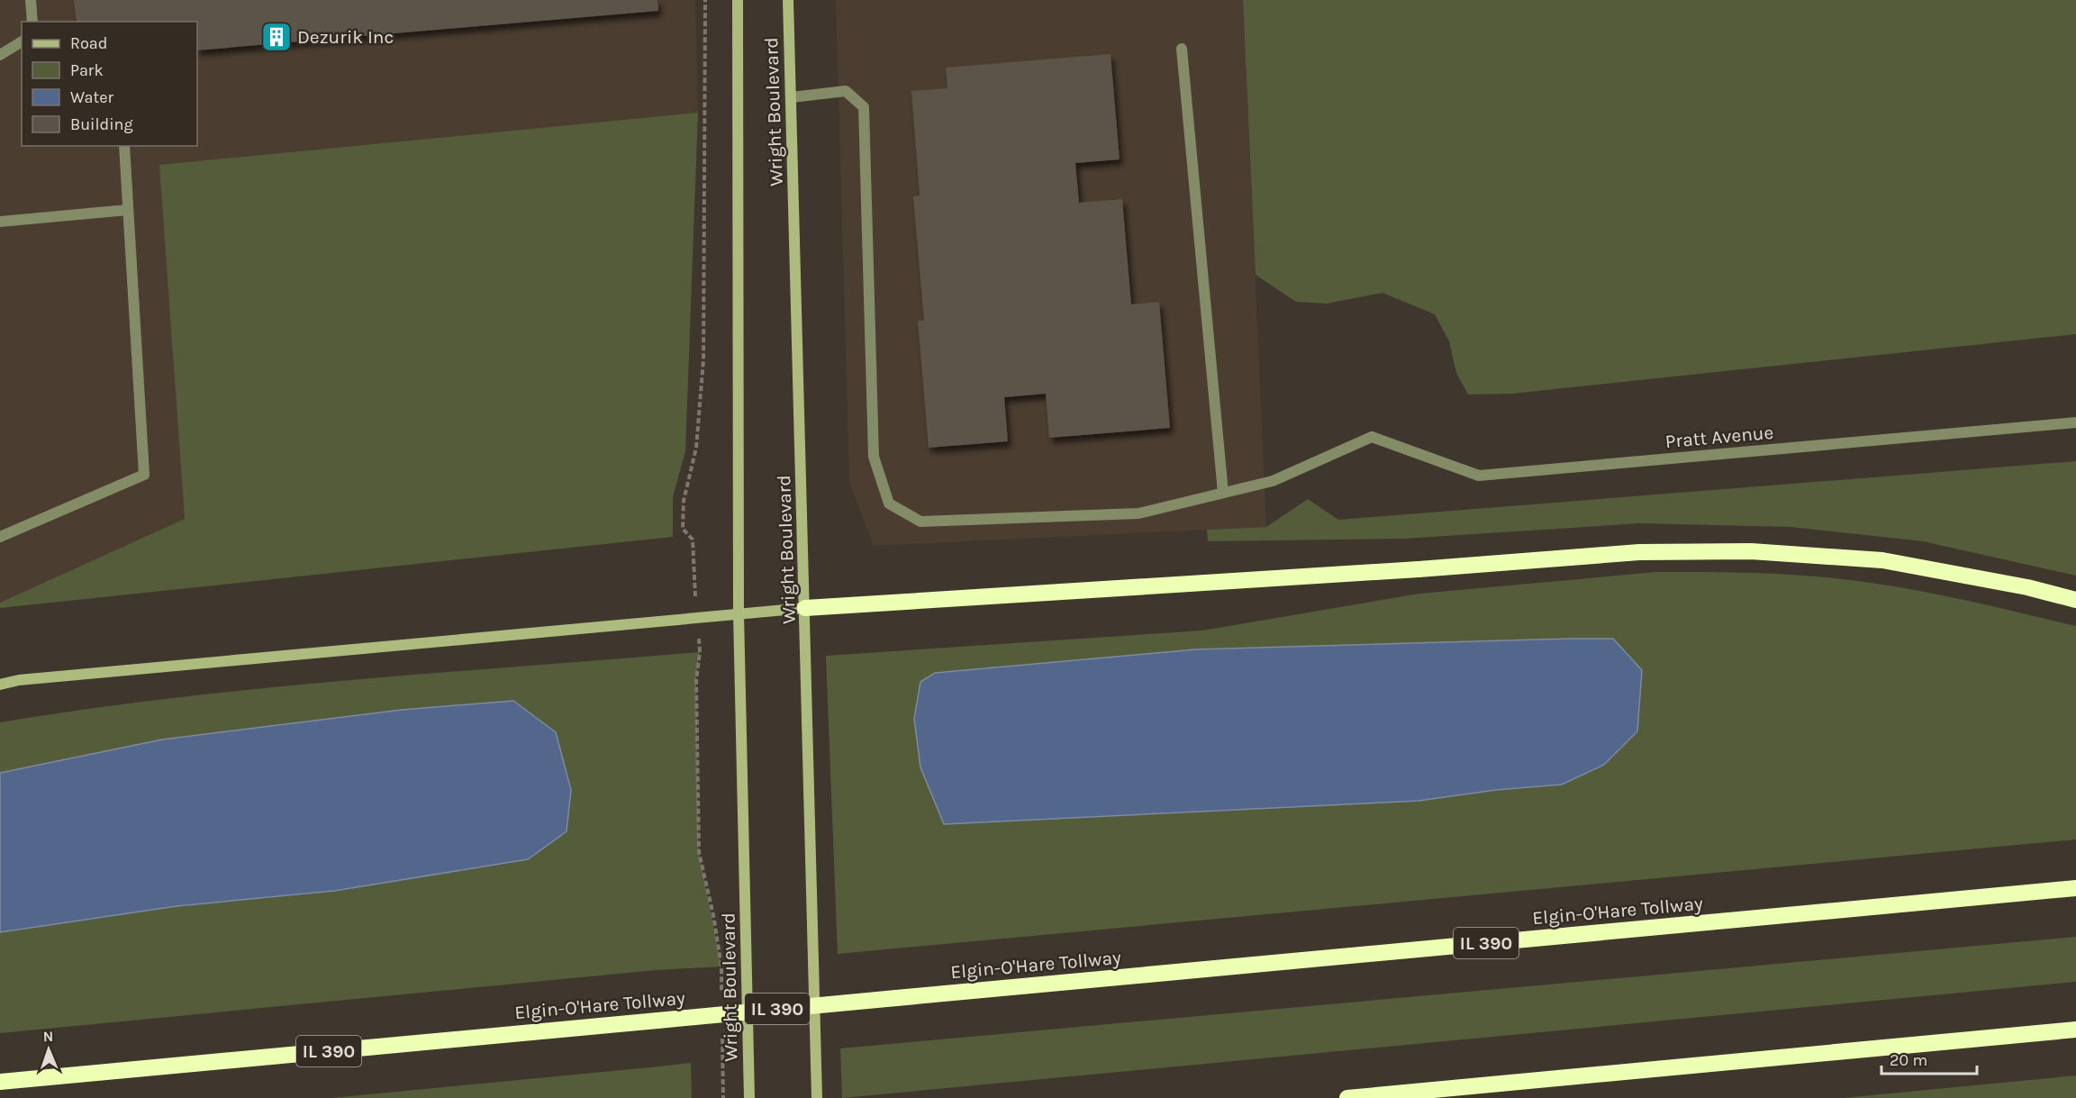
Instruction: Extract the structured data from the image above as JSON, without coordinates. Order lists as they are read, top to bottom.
{
  "streets": {
    "highway": ["Elgin-O'Hare Tollway", "IL 390"],
    "street": ["Wright Boulevard", "Pratt Avenue"]
  },
  "places": {
    "building": ["Dezurik Inc"]
  },
  "legend": [
    "Road",
    "Park",
    "Water",
    "Building"
  ],
  "scale_bar": "20 m",
  "north": "top"
}
